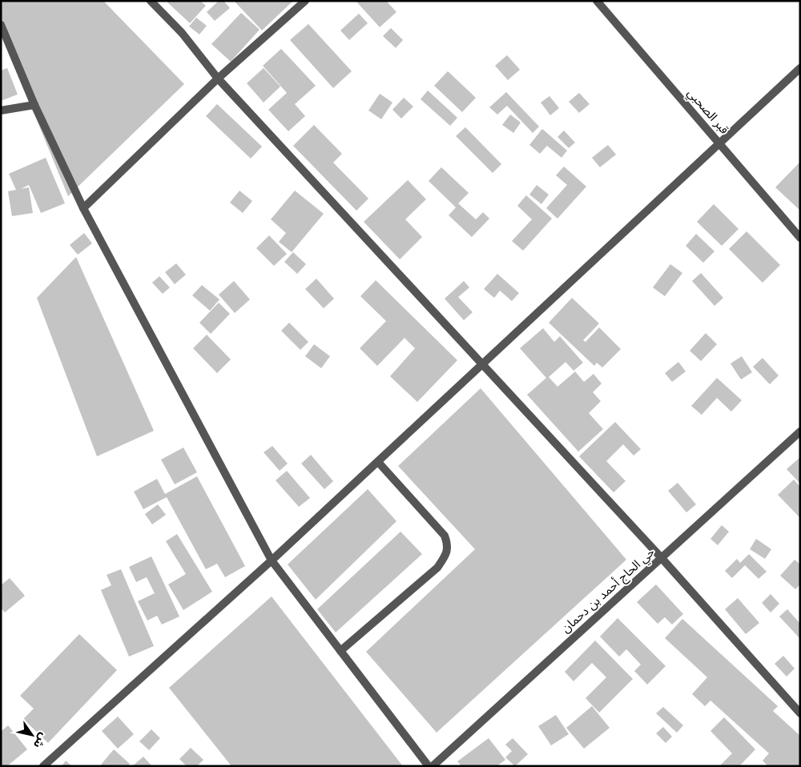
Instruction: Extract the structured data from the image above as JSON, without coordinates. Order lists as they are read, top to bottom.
{
  "streets": {
    "street": ["قبر الصحبي", "حي الحاج أحمد بن دحمان"]
  },
  "north": "bottom right"
}
